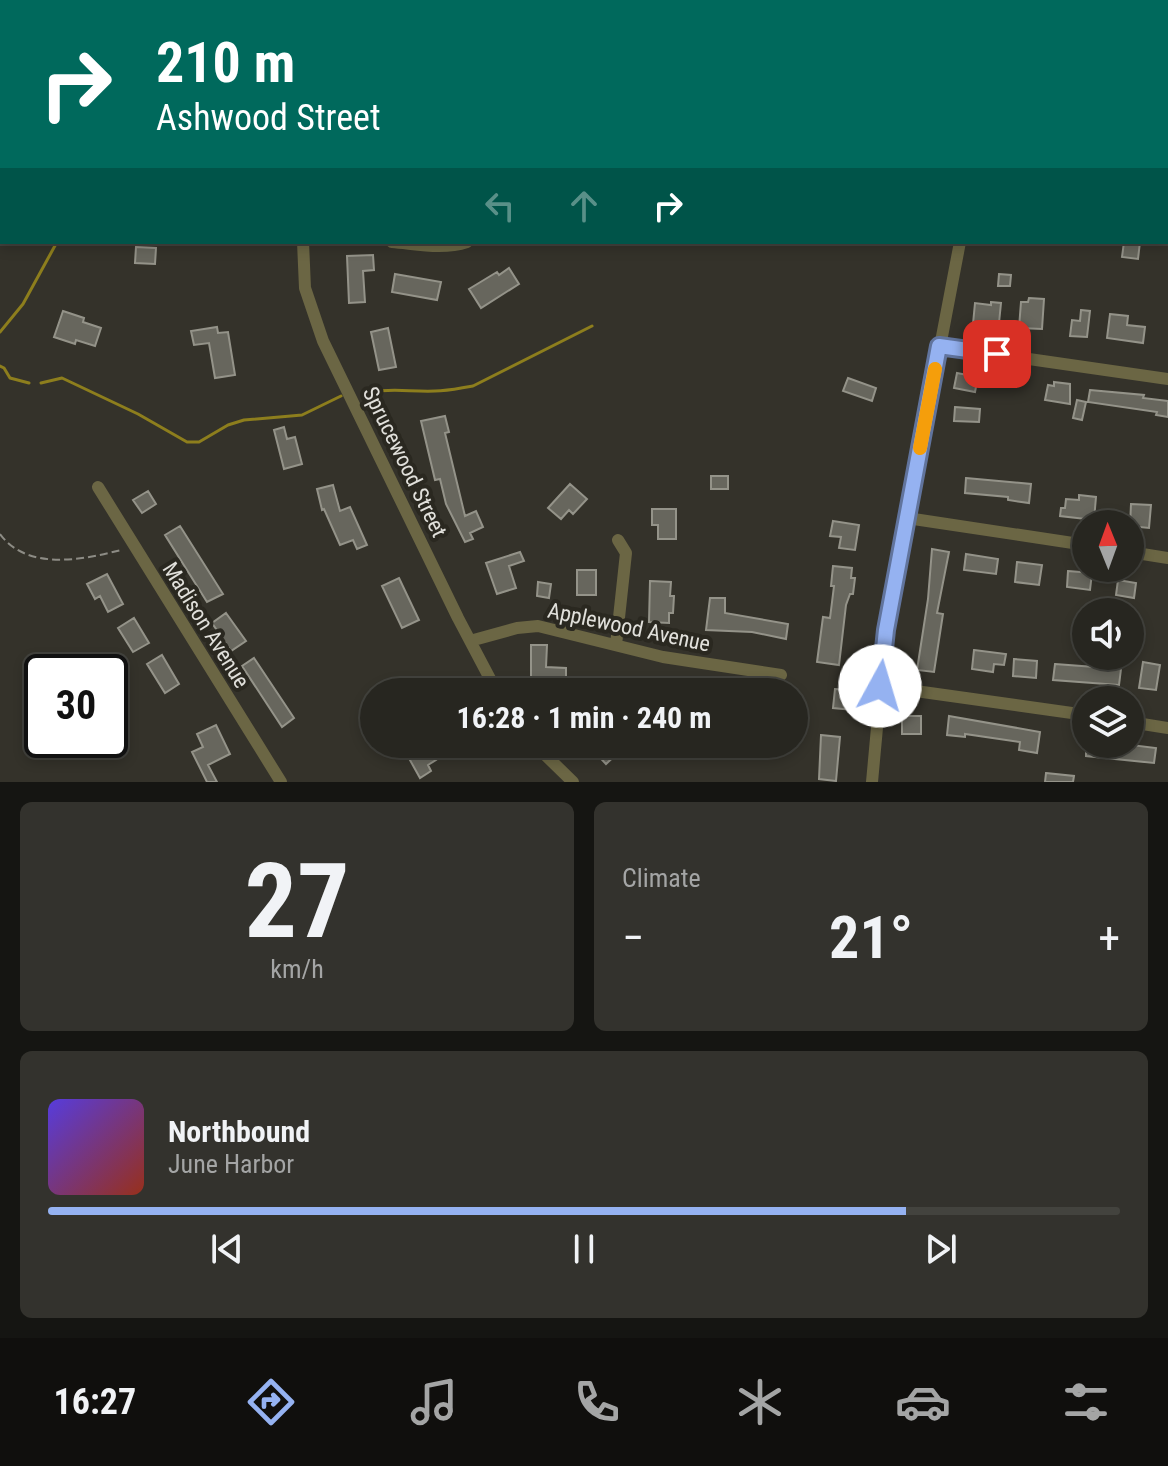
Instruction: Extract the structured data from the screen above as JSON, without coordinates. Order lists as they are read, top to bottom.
{
  "streets": {
    "street": ["Sprucewood Street", "Madison Avenue", "Applewood Avenue"]
  },
  "crossings": [
    ["Sprucewood Street", "Applewood Avenue"]
  ],
  "north": "top",
  "page": {
    "turn": ["210 m", "Ashwood Street"],
    "limit": "30",
    "trip": "16:28 · 1 min · 240 m",
    "tile": [
      ["27", "km/h"],
      "Climate"
    ],
    "heat": ["−", "21°", "+"],
    "song": ["Northbound", "June Harbor"],
    "tabs": "16:27"
  }
}
